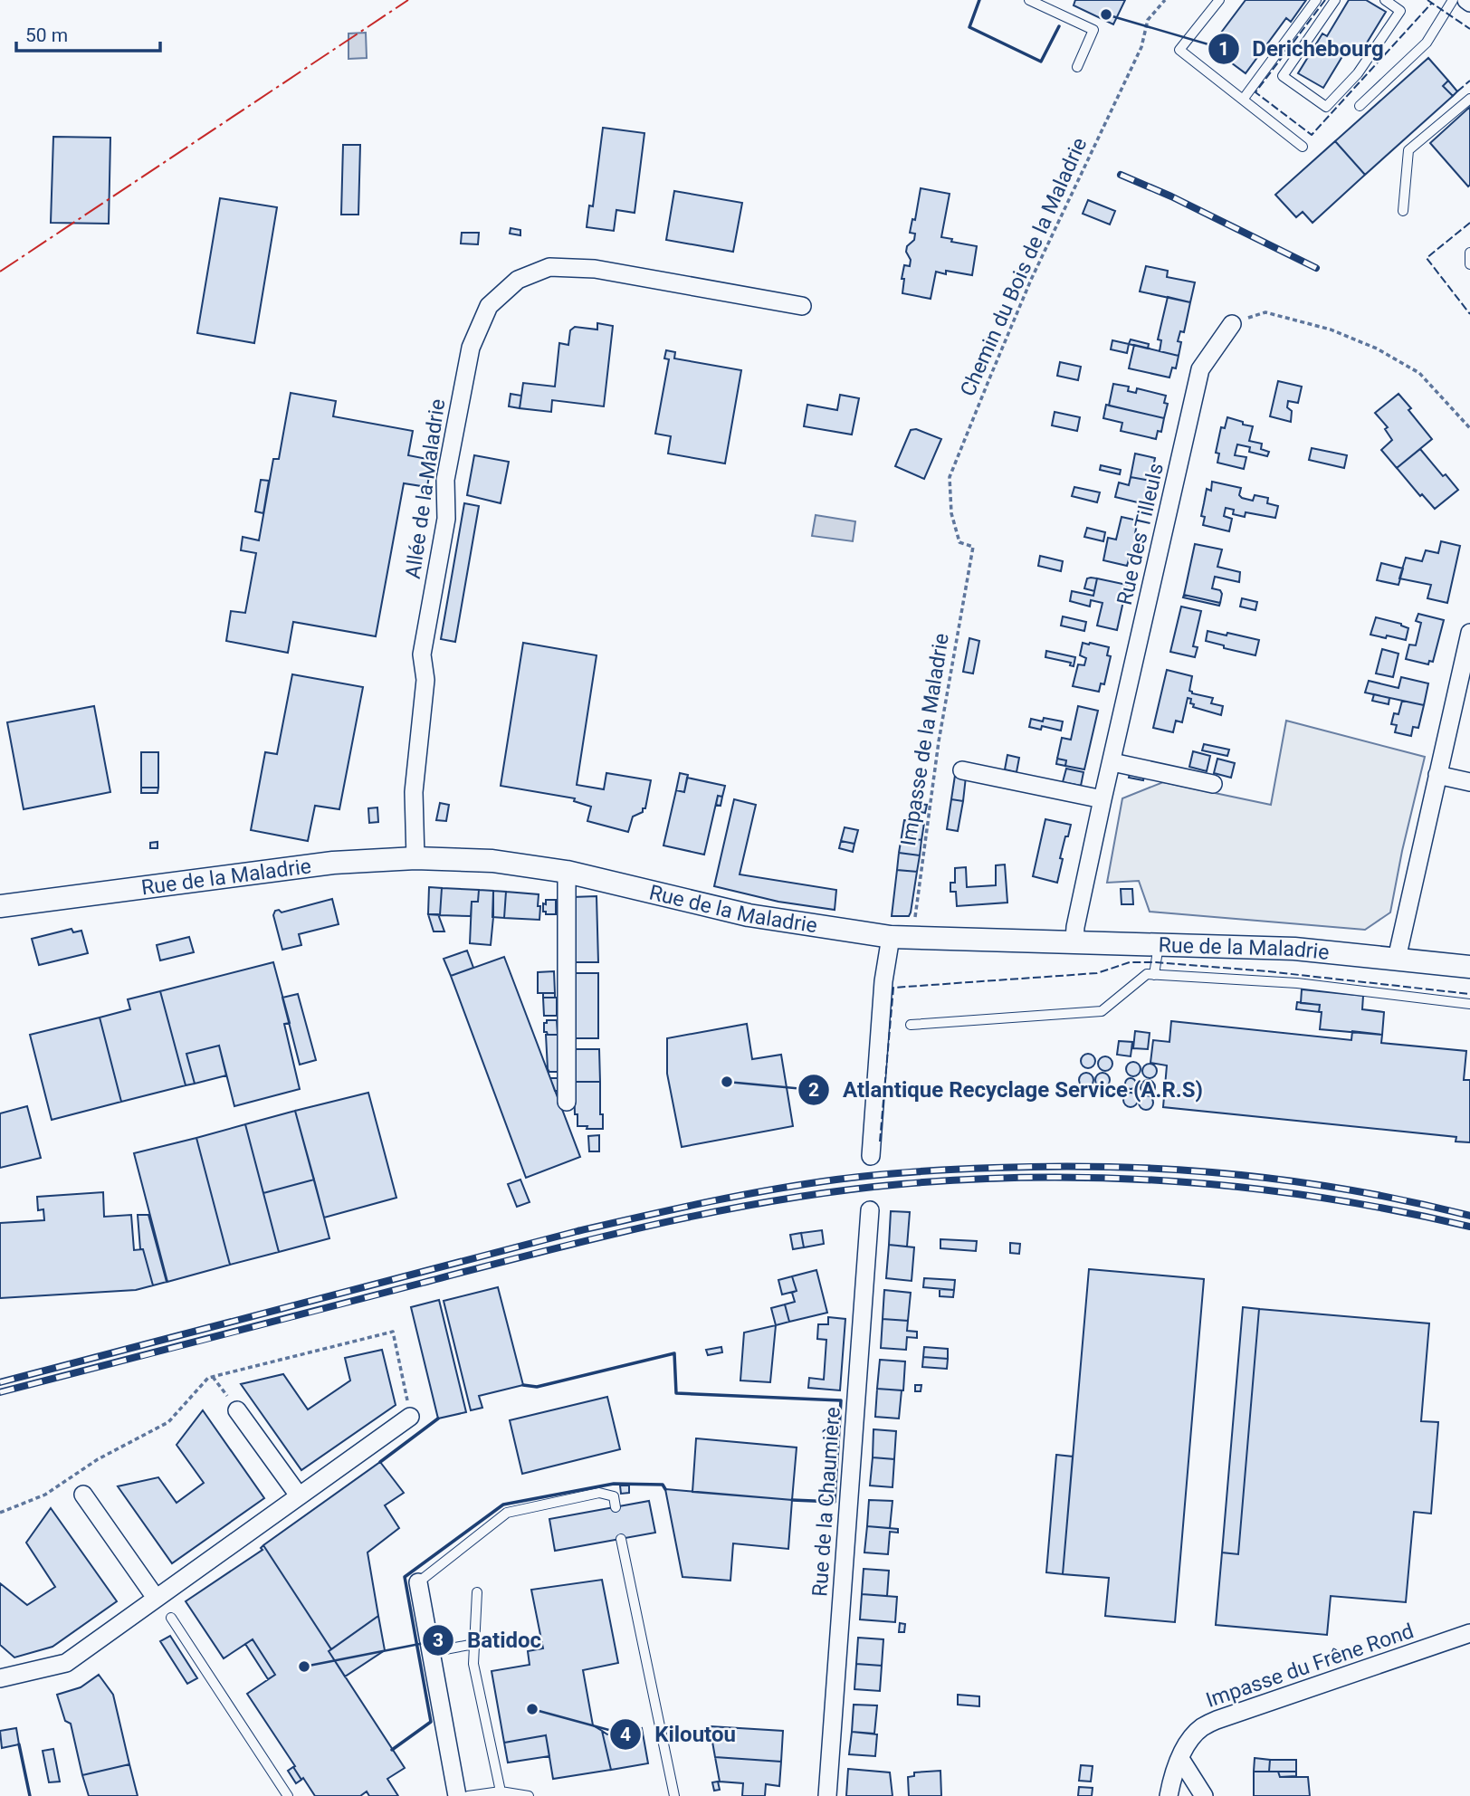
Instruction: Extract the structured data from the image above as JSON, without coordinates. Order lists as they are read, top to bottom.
{
  "streets": {
    "street": [
      "Allée de la Maladrie",
      "Rue des Tilleuls",
      "Rue de la Maladrie",
      "Rue de la Chaumière",
      "Impasse du Frêne Rond"
    ],
    "path": ["Chemin du Bois de la Maladrie", "Impasse de la Maladrie"]
  },
  "crossings": [
    ["Chemin du Bois de la Maladrie", "Impasse de la Maladrie"],
    ["Allée de la Maladrie", "Rue de la Maladrie"],
    ["Rue des Tilleuls", "Rue de la Maladrie"],
    ["Impasse de la Maladrie", "Rue de la Maladrie"]
  ],
  "places": [
    "Derichebourg",
    "Atlantique Recyclage Service (A.R.S)",
    "Batidoc",
    "Kiloutou"
  ],
  "scale_bar": "50 m"
}
